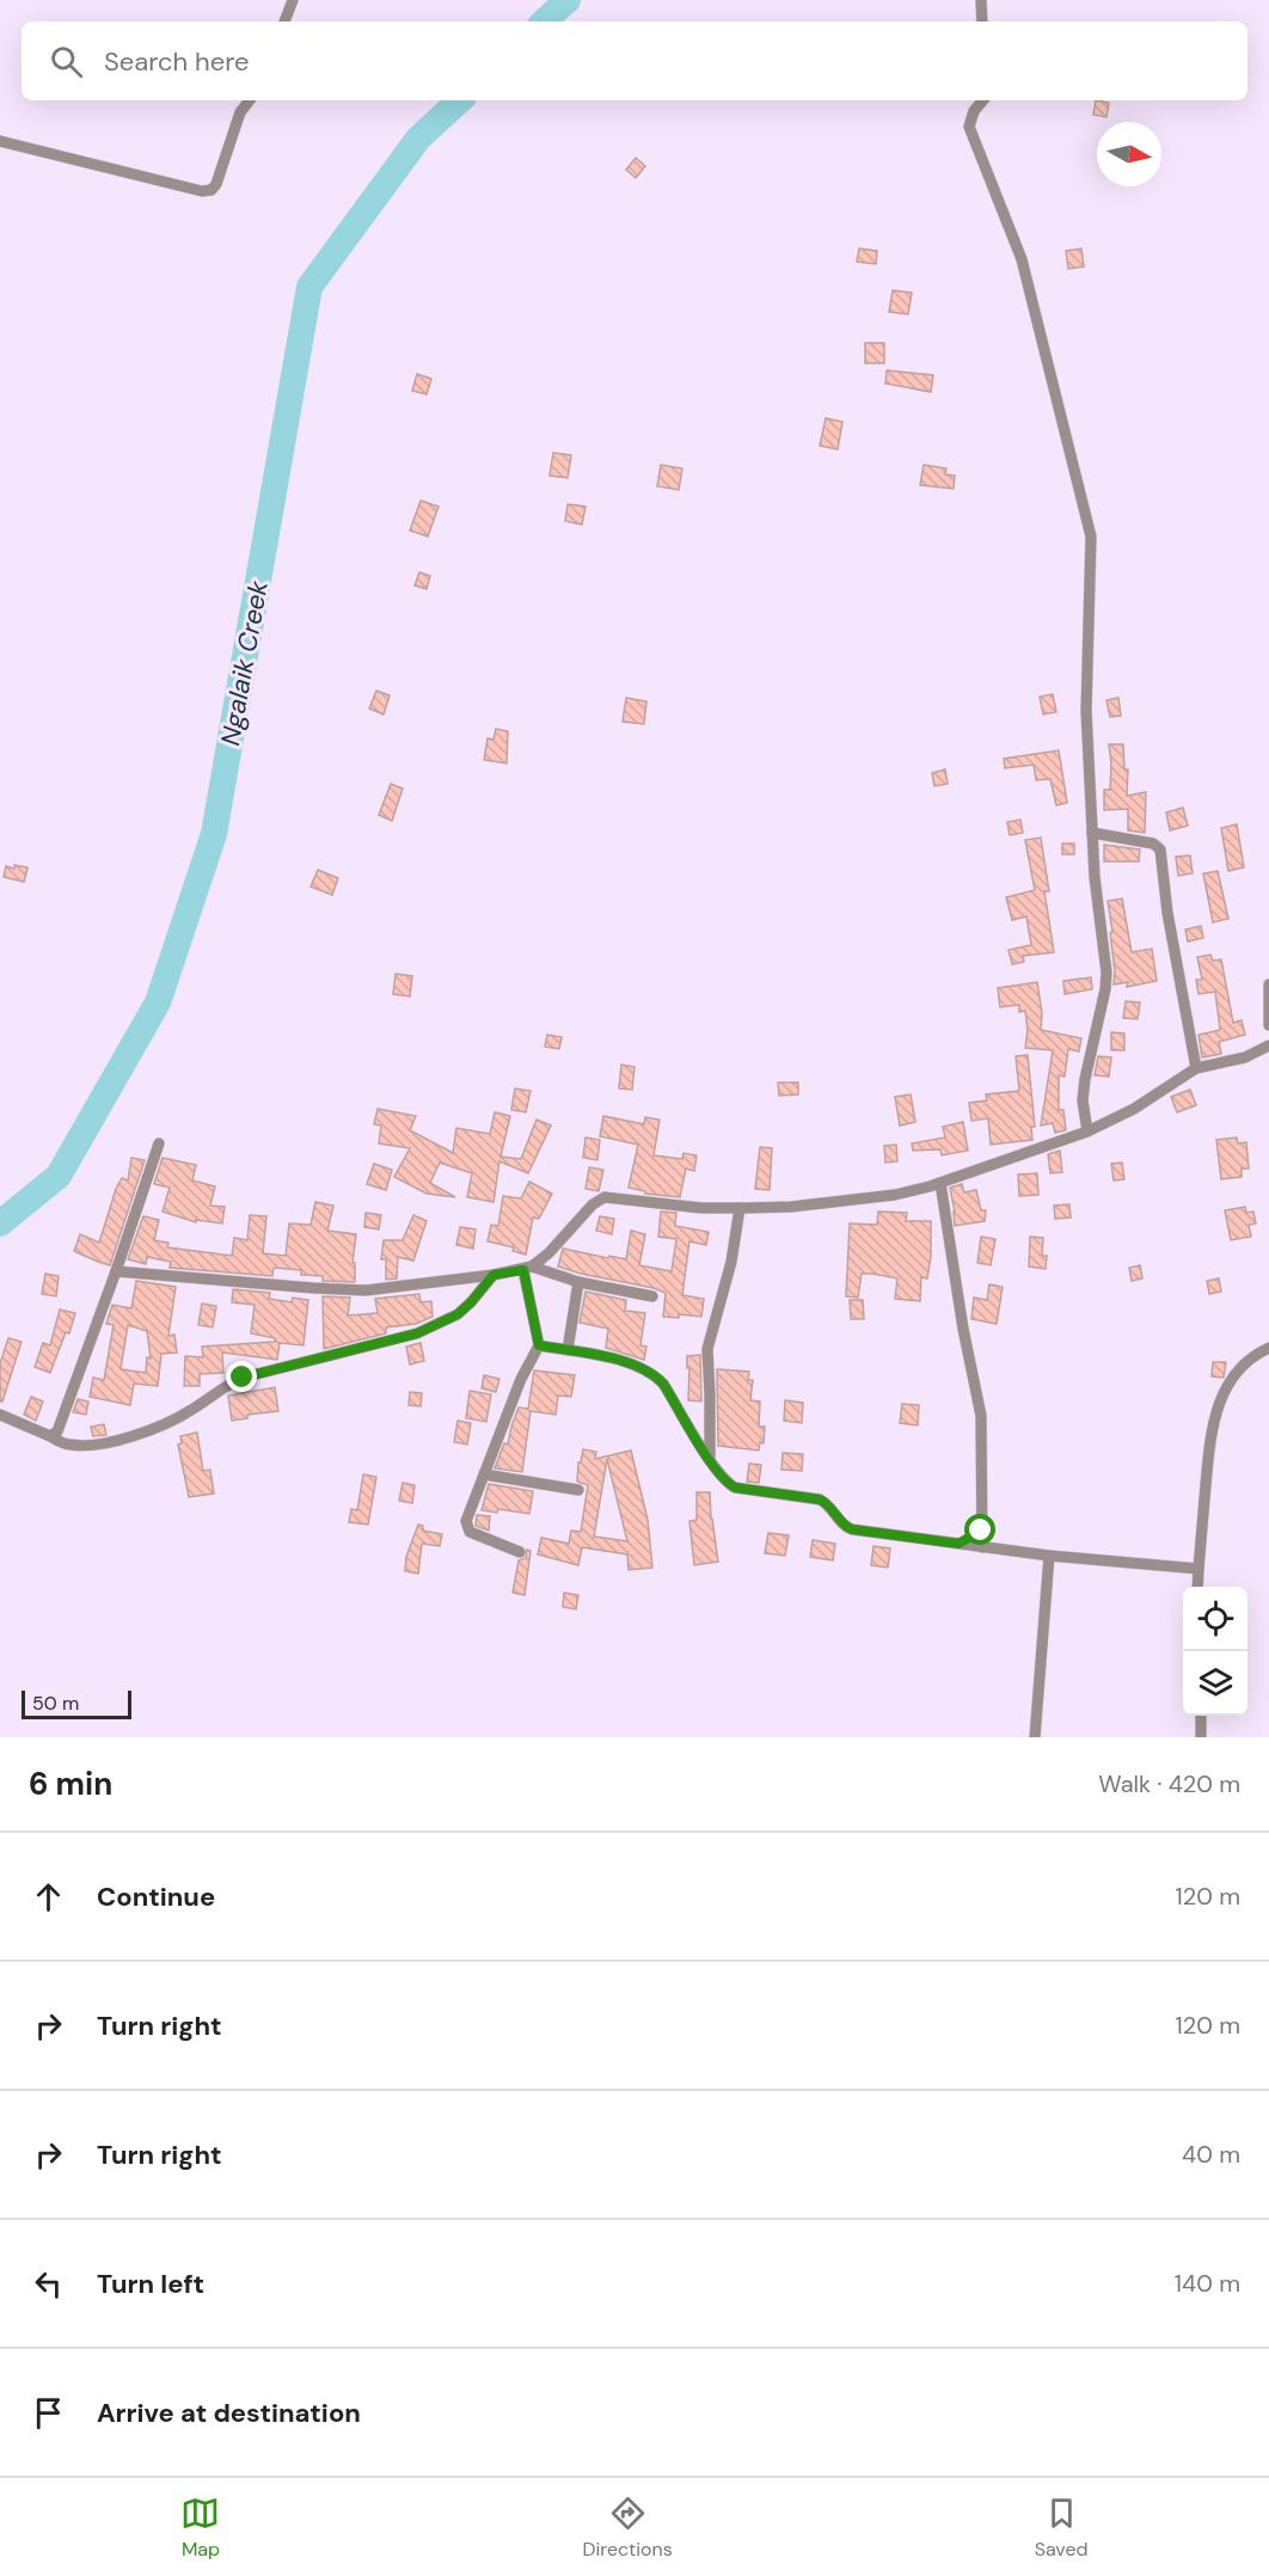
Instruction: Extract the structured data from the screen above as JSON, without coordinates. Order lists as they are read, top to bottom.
{
  "water": ["Ngalaik Creek"],
  "scale_bar": "50 m",
  "north": "right",
  "page": {
    "search": "Search here",
    "scale": "50 m",
    "heading": ["6 min", "Walk · 420 m"],
    "list": [
      ["Continue", "120 m"],
      ["Turn right", "120 m"],
      ["Turn right", "40 m"],
      ["Turn left", "140 m"],
      "Arrive at destination"
    ],
    "nav": ["Map", "Directions", "Saved"]
  }
}
